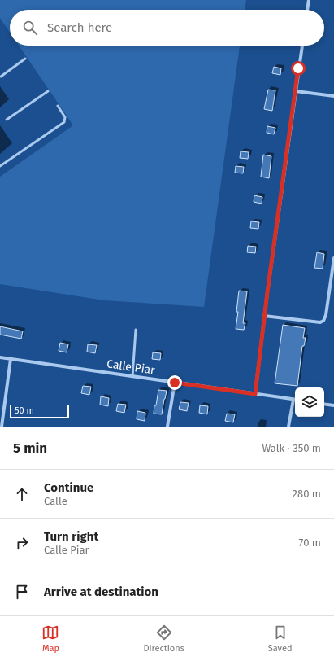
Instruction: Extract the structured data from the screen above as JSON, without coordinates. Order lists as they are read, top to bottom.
{
  "streets": {
    "street": ["Calle Piar"]
  },
  "scale_bar": "50 m",
  "page": {
    "search": "Search here",
    "scale": "50 m",
    "heading": ["5 min", "Walk · 350 m"],
    "list": [
      ["Continue", "Calle", "280 m"],
      ["Turn right", "Calle Piar", "70 m"],
      "Arrive at destination"
    ],
    "nav": ["Map", "Directions", "Saved"]
  }
}
